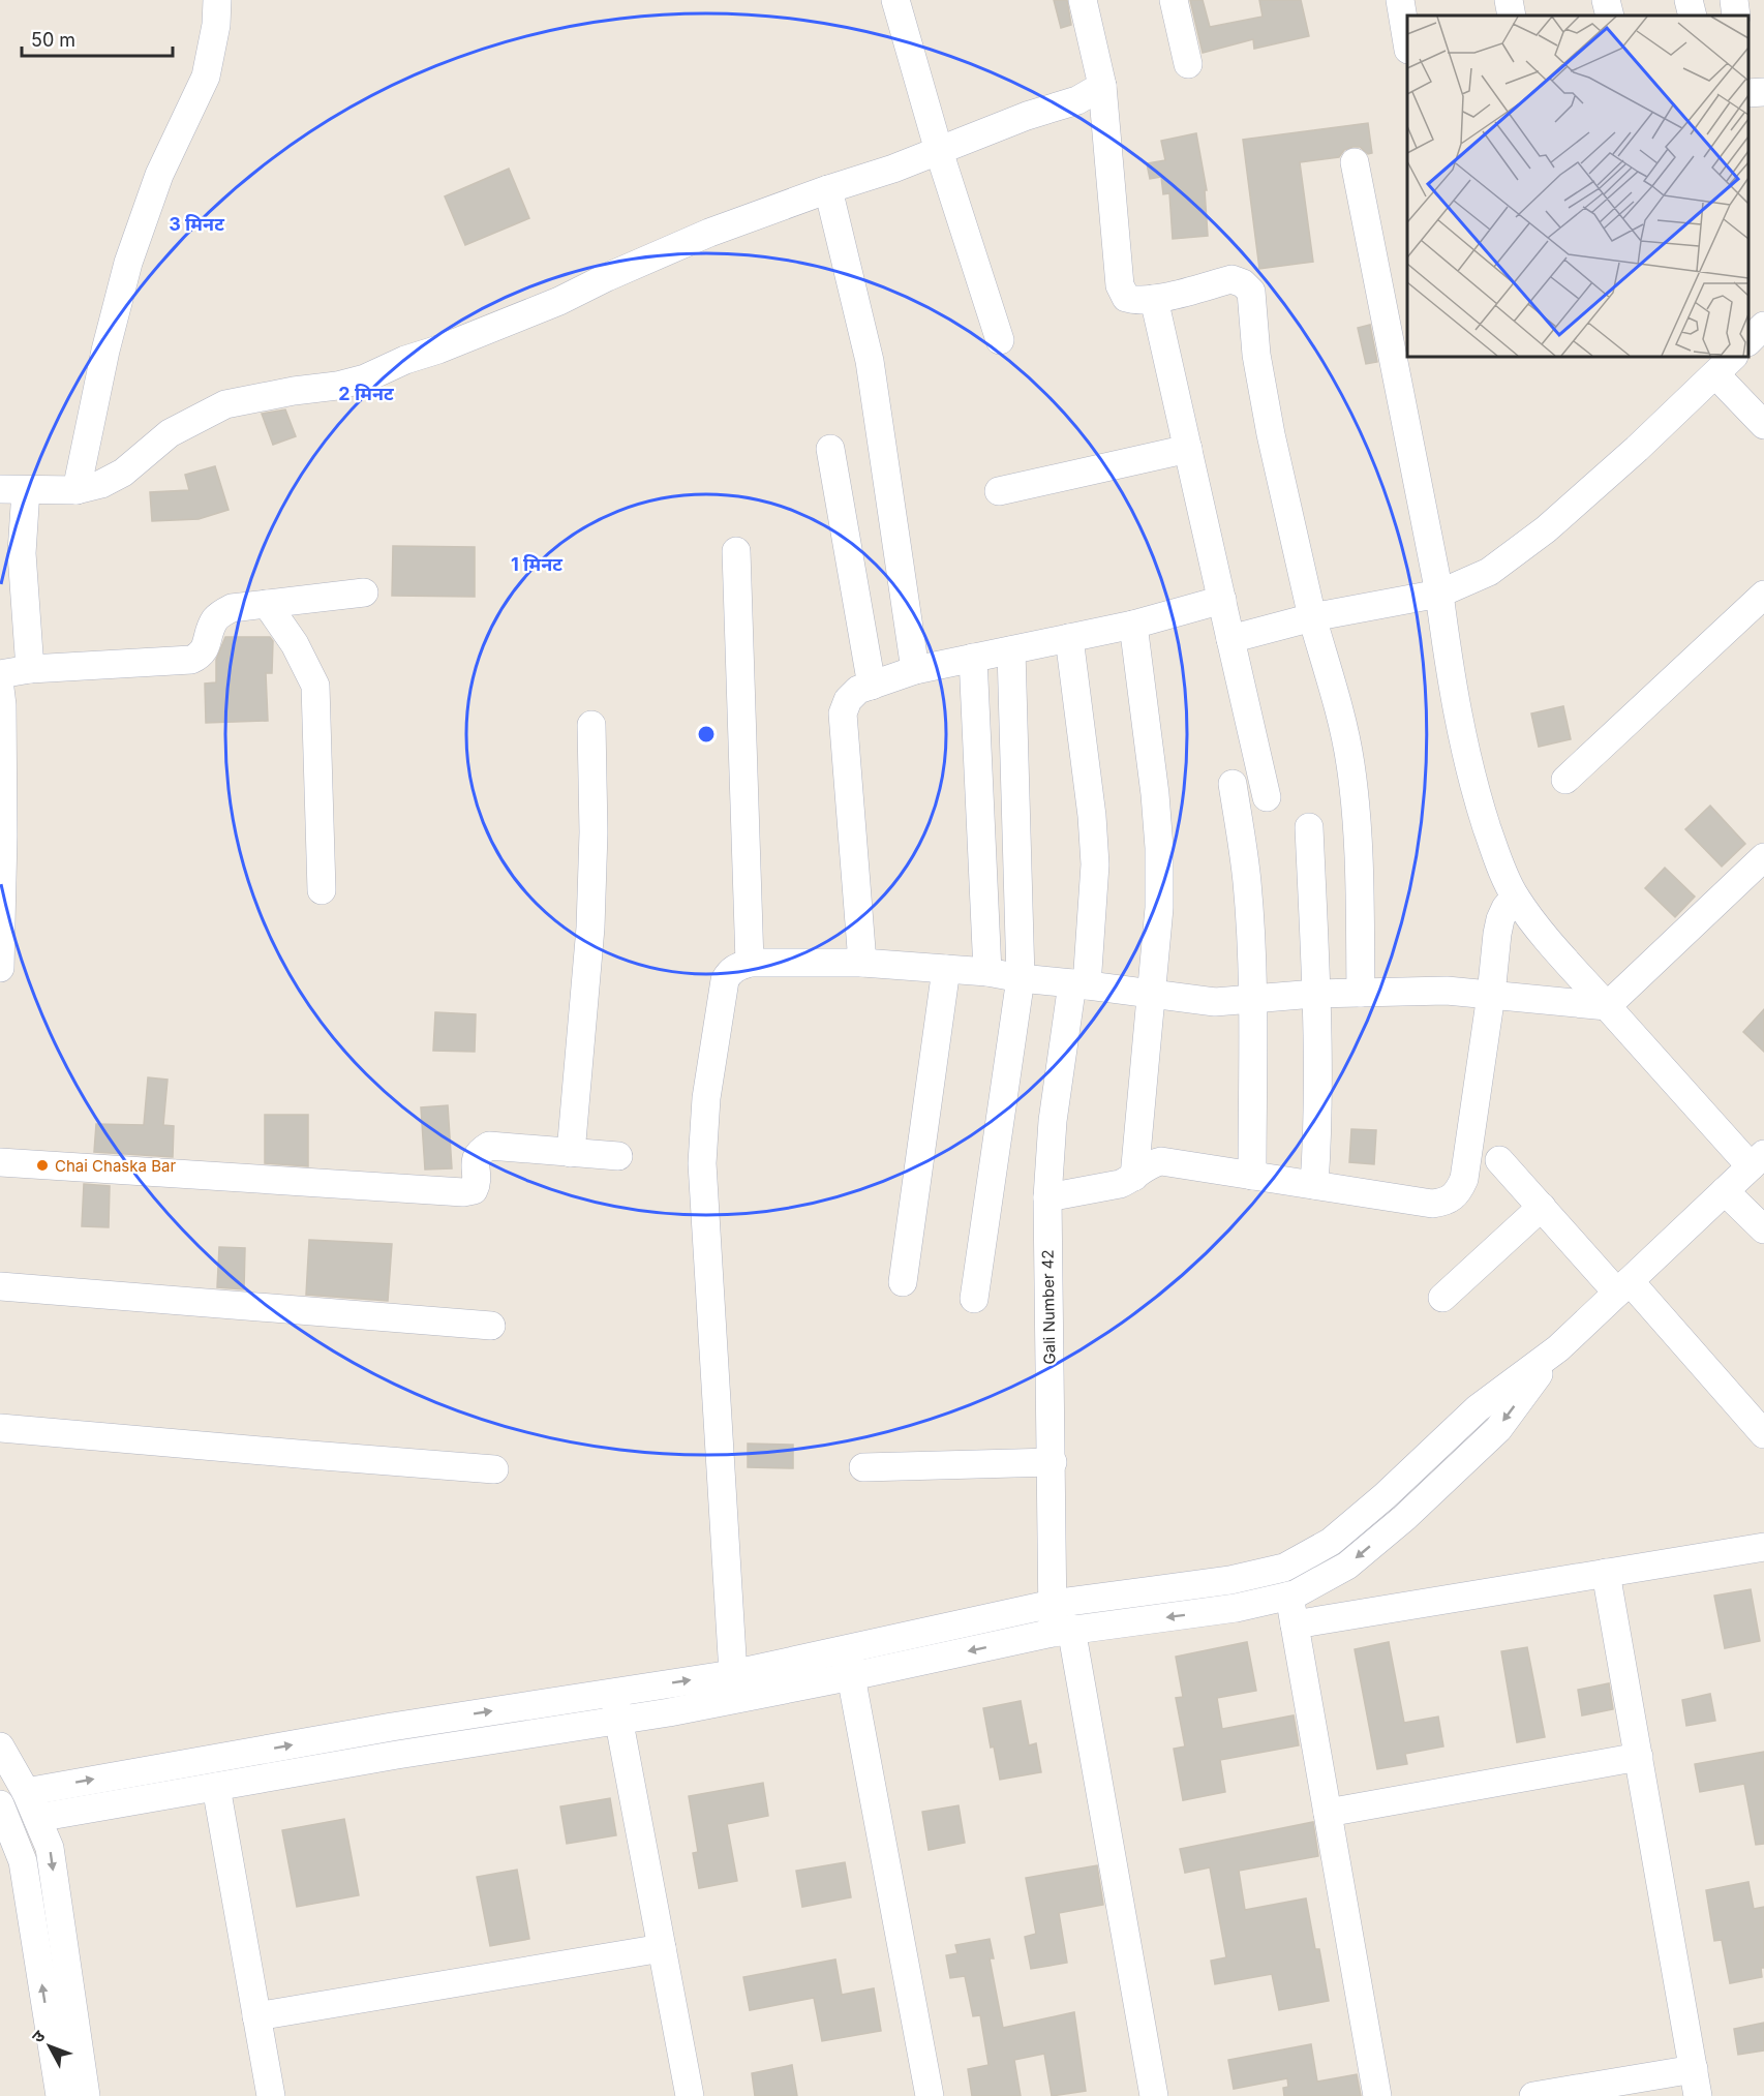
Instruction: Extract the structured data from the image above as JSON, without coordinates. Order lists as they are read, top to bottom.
{
  "streets": {
    "street": ["Gali Number 42"]
  },
  "places": ["Chai Chaska Bar"],
  "scale_bar": "50 m",
  "north": "top left",
  "rings": ["3 मिनट", "2 मिनट", "1 मिनट"]
}
